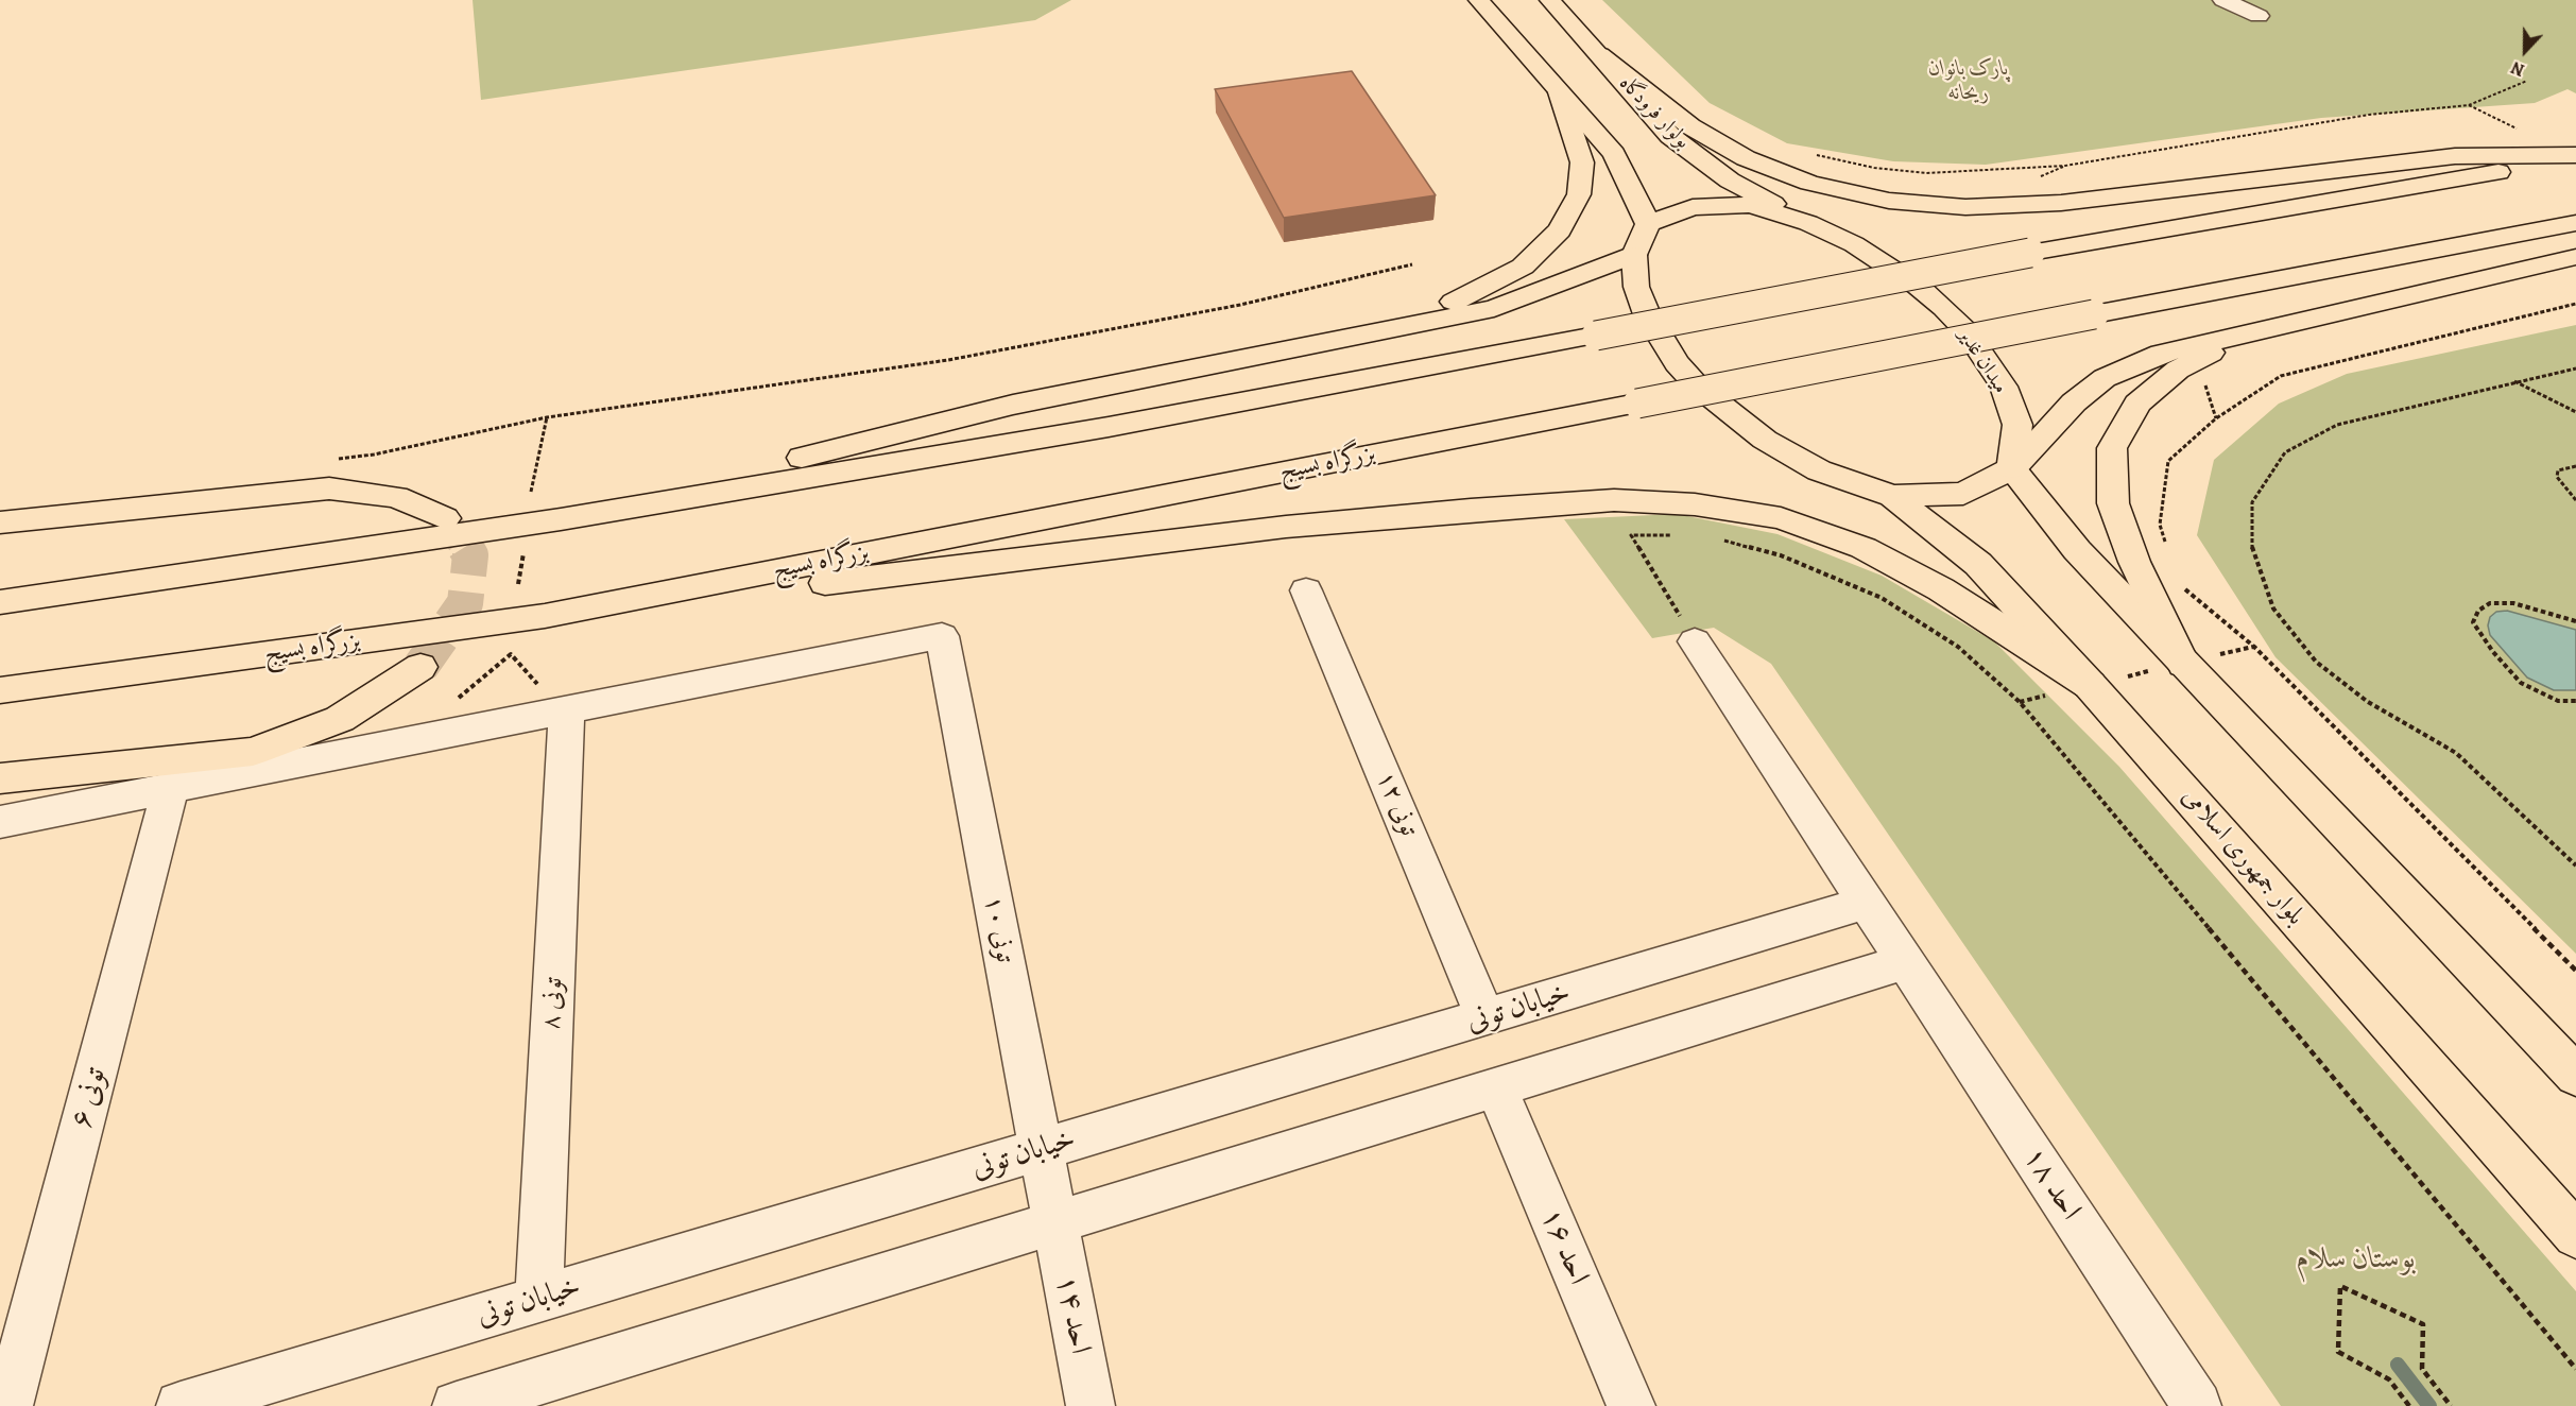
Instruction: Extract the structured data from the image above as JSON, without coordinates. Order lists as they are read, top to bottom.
{
  "streets": {
    "main road": [
      "بولوار فرودگاه",
      "میدان غدیر",
      "بزرگراه بسیج",
      "بلوار جمهوری اسلامی"
    ],
    "street": [
      "تونی ۱۲",
      "تونی ۱۰",
      "تونی ۸",
      "خیابان تونی",
      "تونی ۶",
      "احد ۱۸",
      "احد ۱۶",
      "احد ۱۴"
    ]
  },
  "crossings": [
    ["بولوار فرودگاه", "میدان غدیر"],
    ["تونی ۱۲", "خیابان تونی"],
    ["تونی ۱۰", "تونی ۸"],
    ["تونی ۱۰", "خیابان تونی"],
    ["تونی ۱۰", "احد ۱۴"],
    ["تونی ۸", "خیابان تونی"],
    ["خیابان تونی", "احد ۱۸"]
  ],
  "parks": ["پارک بانوان ریحانه", "بوستان سلام"],
  "north": "bottom"
}
